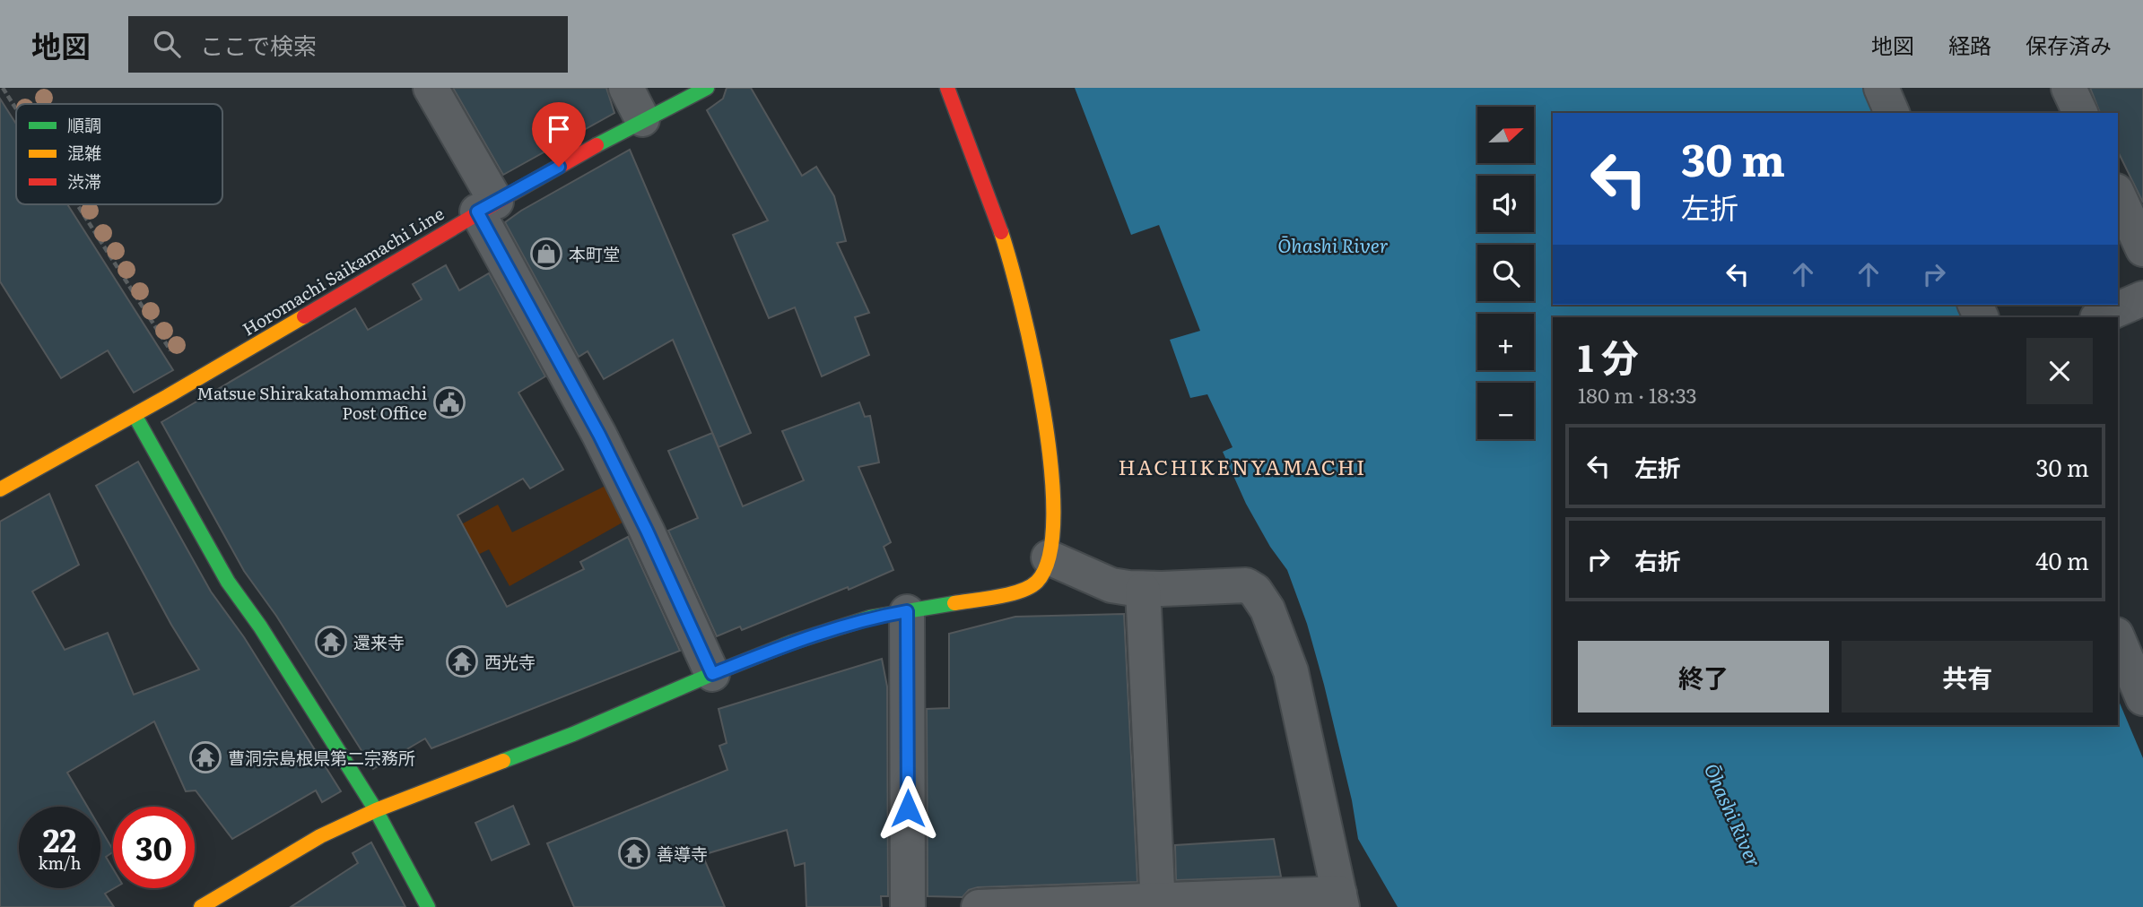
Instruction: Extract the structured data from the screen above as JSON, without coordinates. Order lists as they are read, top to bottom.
{
  "streets": {
    "street": ["Horomachi Saikamachi Line"]
  },
  "districts": ["HACHIKENYAMACHI"],
  "water": ["Ōhashi River"],
  "places": {
    "shop": ["本町堂"],
    "public building": ["Matsue Shirakatahommachi Post Office"],
    "temple": [
      "還来寺",
      "西光寺",
      "曹洞宗島根県第二宗務所",
      "善導寺"
    ]
  },
  "legend": ["順調", "混雑", "渋滞"],
  "north": "right",
  "page": {
    "header": "地図",
    "search": "ここで検索",
    "nav": ["地図", "経路", "保存済み"],
    "map_buttons": ["+", "−"],
    "turn": ["30 m", "左折"],
    "heading": ["1 分", "180 m · 18:33"],
    "list": [
      {
        "name": "左折",
        "value": "30 m"
      },
      {
        "name": "右折",
        "value": "40 m"
      }
    ],
    "buttons": ["終了", "共有"],
    "speed": "22 km/h",
    "limit": "30"
  }
}
